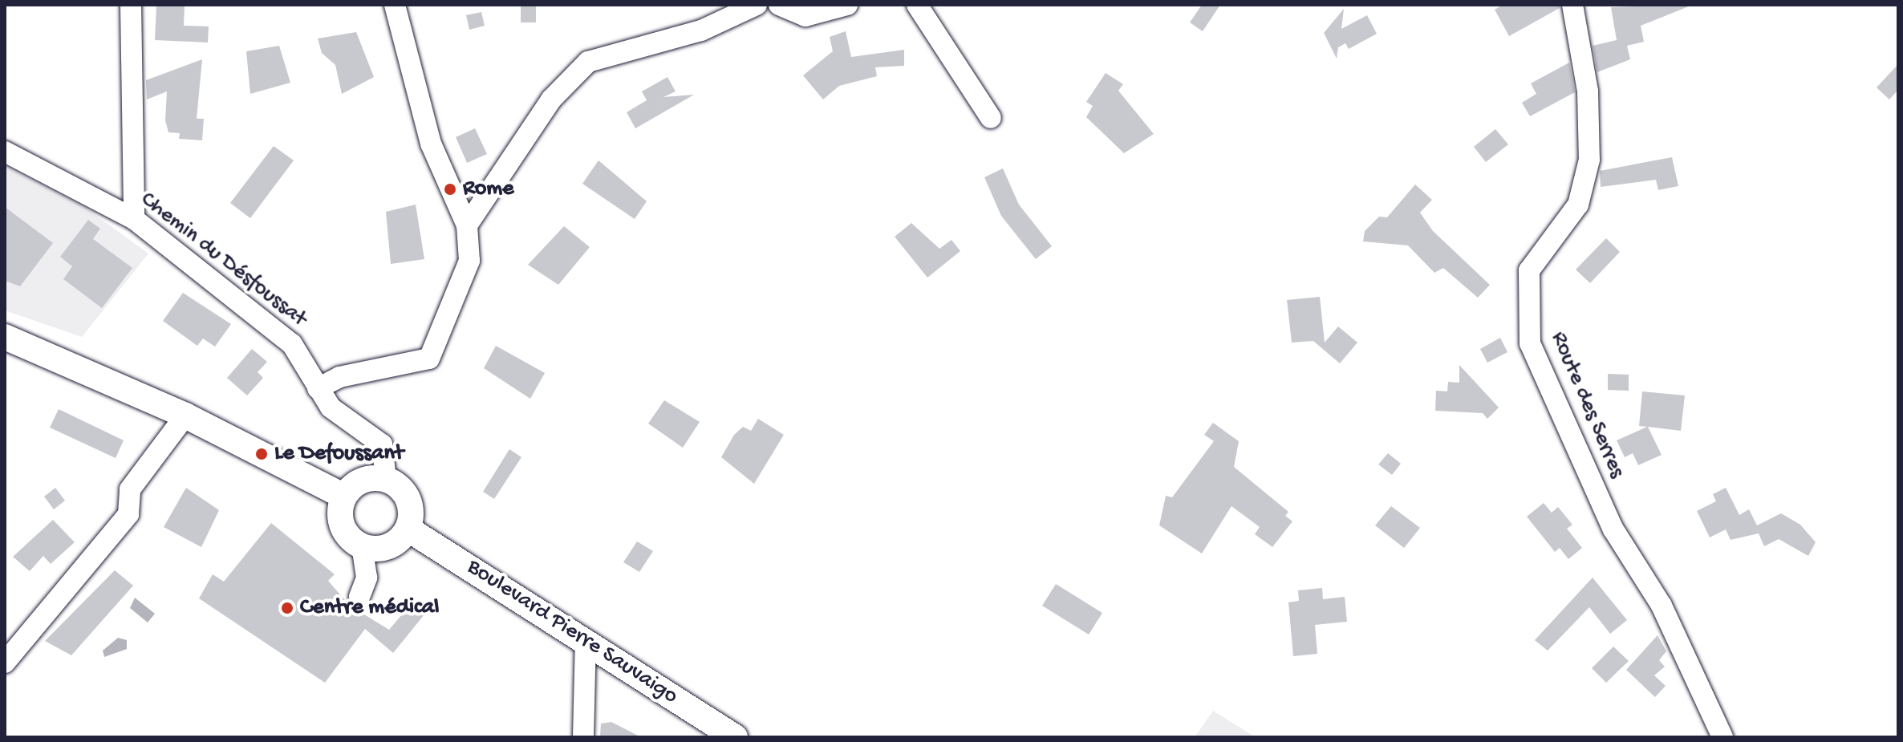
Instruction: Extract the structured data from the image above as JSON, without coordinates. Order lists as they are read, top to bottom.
{
  "streets": {
    "main road": ["Boulevard Pierre Sauvaigo"],
    "street": ["Chemin du Désfoussat", "Route des Serres"]
  },
  "crossings": [
    ["Chemin du Désfoussat", "Boulevard Pierre Sauvaigo"]
  ],
  "places": ["Rome", "Le Defoussant", "Centre médical"]
}
